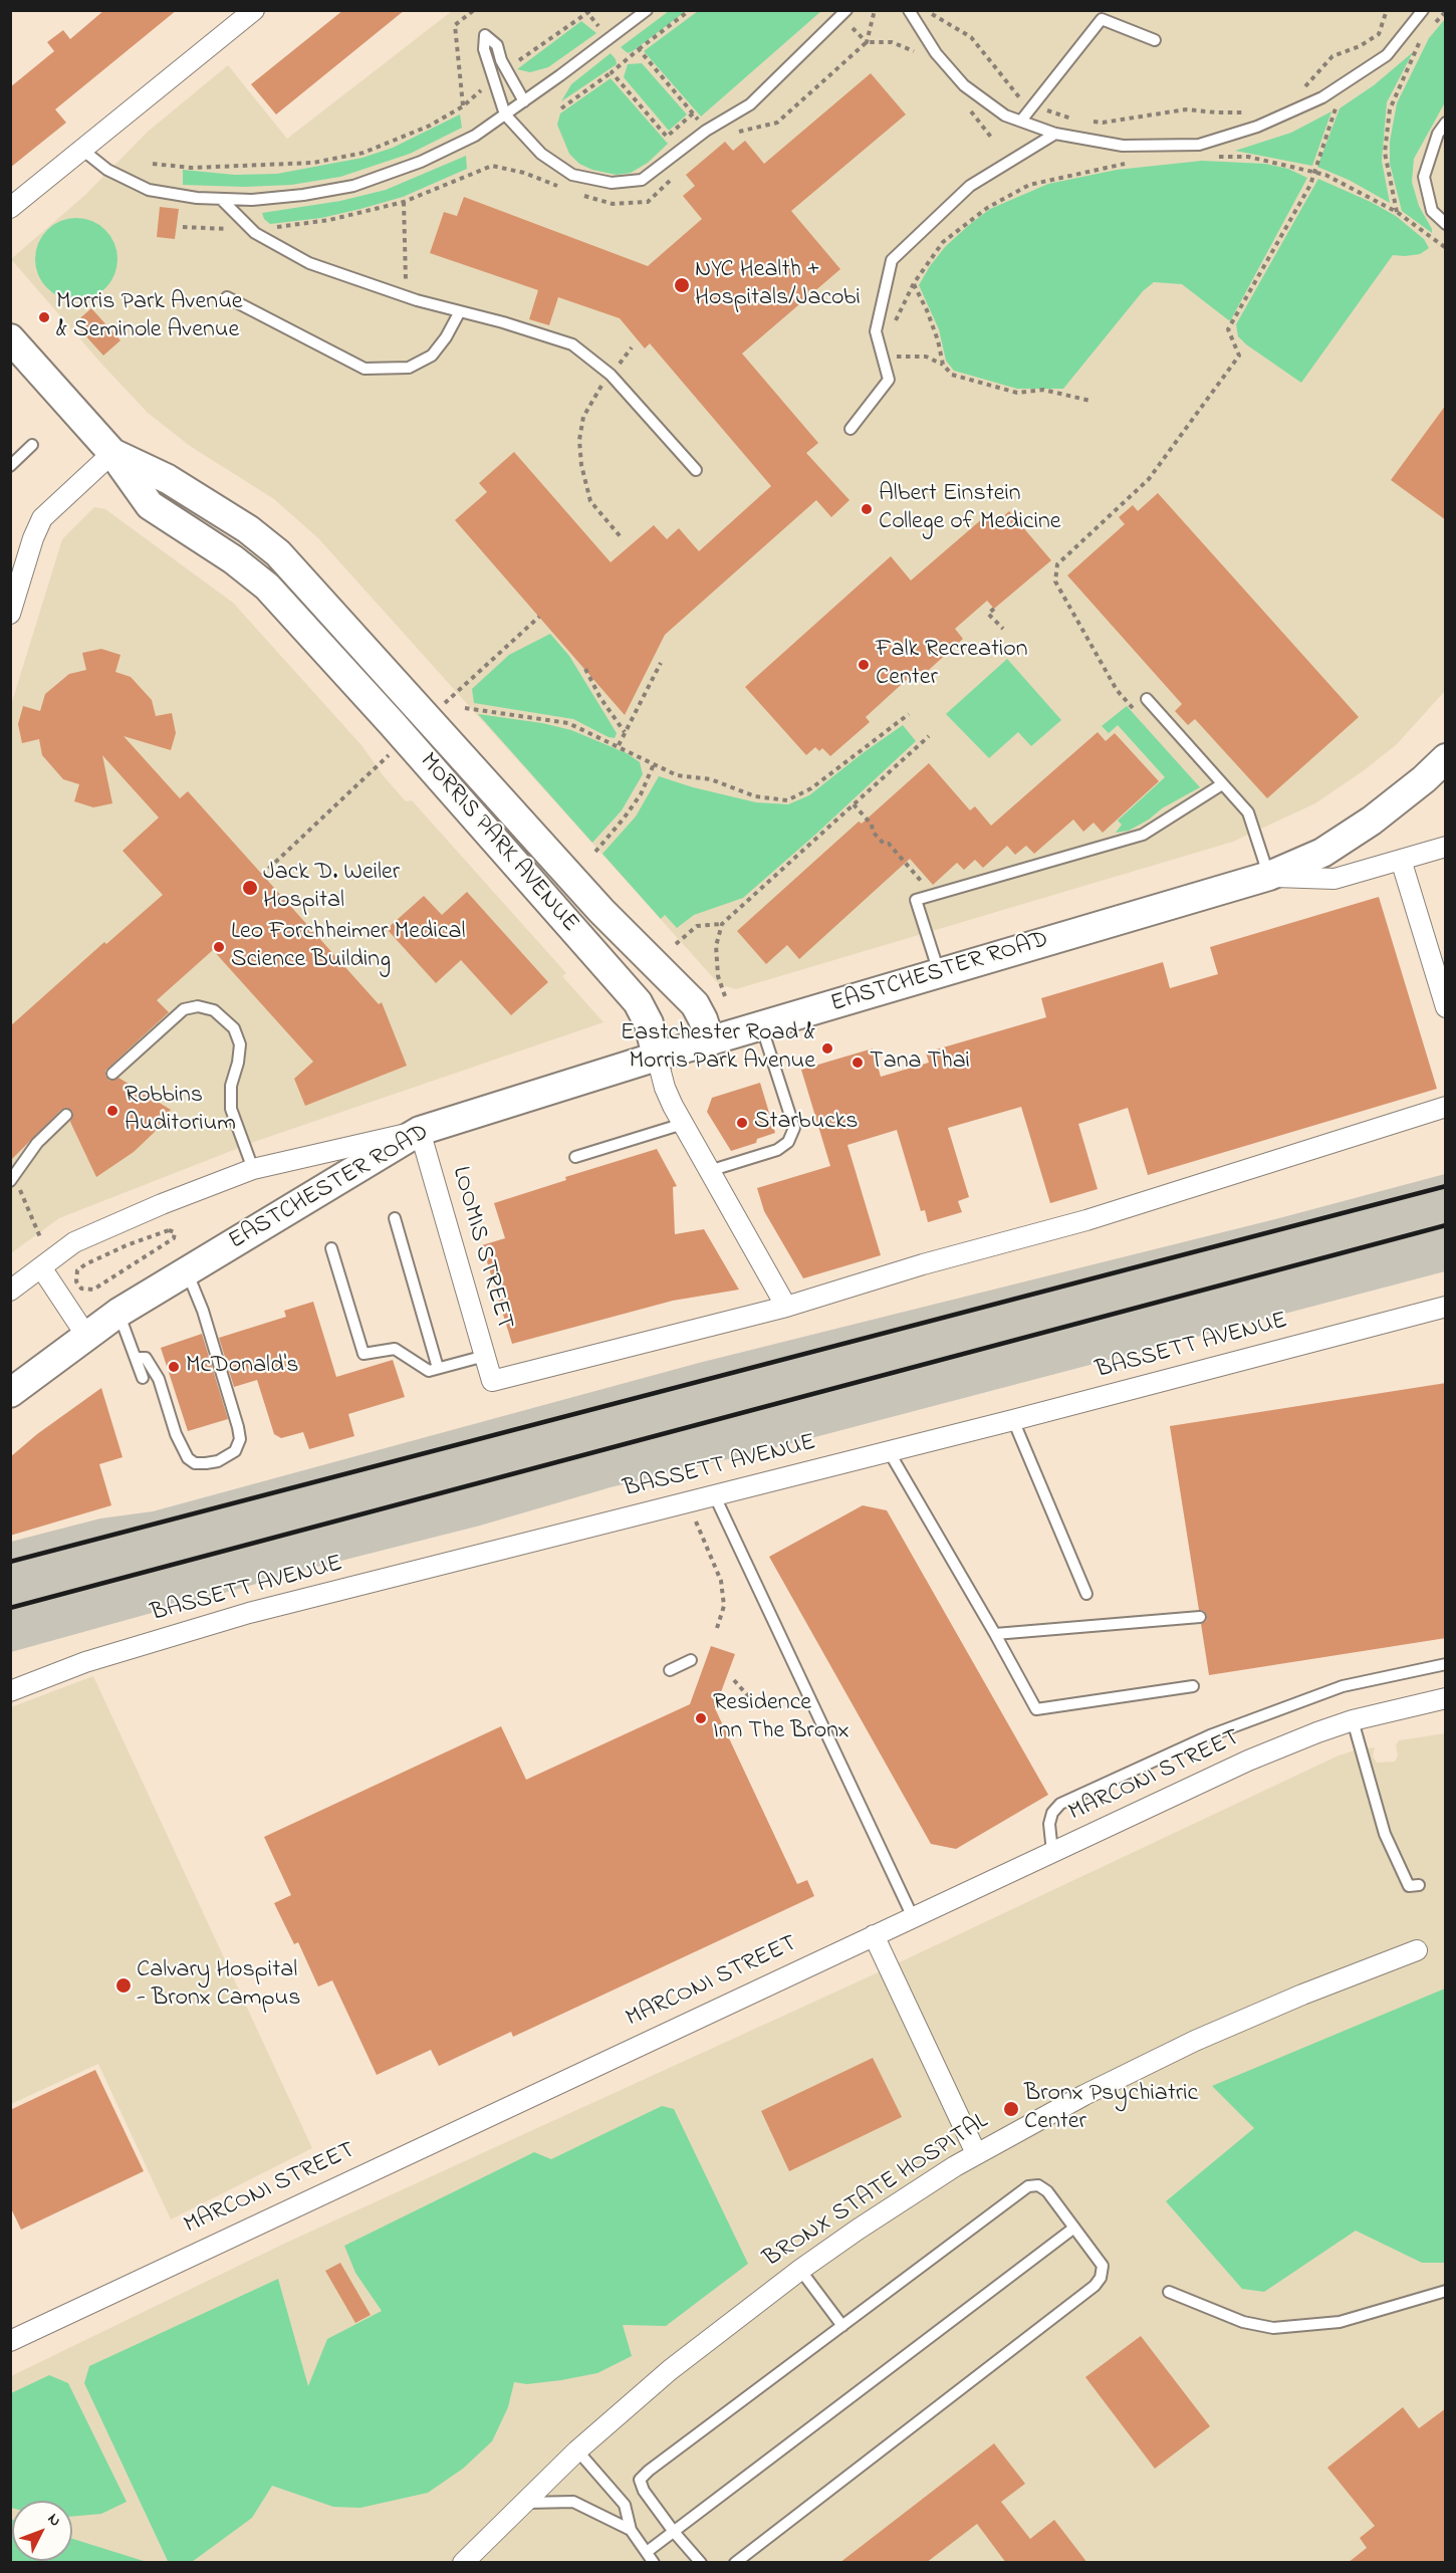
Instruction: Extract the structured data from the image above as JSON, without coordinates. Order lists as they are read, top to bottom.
{
  "streets": {
    "main road": ["MORRIS PARK AVENUE", "EASTCHESTER ROAD"],
    "street": [
      "LOOMIS STREET",
      "BASSETT AVENUE",
      "MARCONI STREET",
      "BRONX STATE HOSPITAL"
    ]
  },
  "crossings": [
    ["MORRIS PARK AVENUE", "EASTCHESTER ROAD"],
    ["MORRIS PARK AVENUE", "LOOMIS STREET"],
    ["EASTCHESTER ROAD", "LOOMIS STREET"]
  ],
  "places": [
    "NYC Health + Hospitals/Jacobi",
    "Morris Park Avenue & Seminole Avenue",
    "Albert Einstein College of Medicine",
    "Falk Recreation Center",
    "Jack D. Weiler Hospital",
    "Leo Forchheimer Medical Science Building",
    "Eastchester Road & Morris Park Avenue",
    "Tana Thai",
    "Robbins Auditorium",
    "Starbucks",
    "McDonald's",
    "Residence Inn The Bronx",
    "Calvary Hospital - Bronx Campus",
    "Bronx Psychiatric Center"
  ],
  "north": "top right"
}
